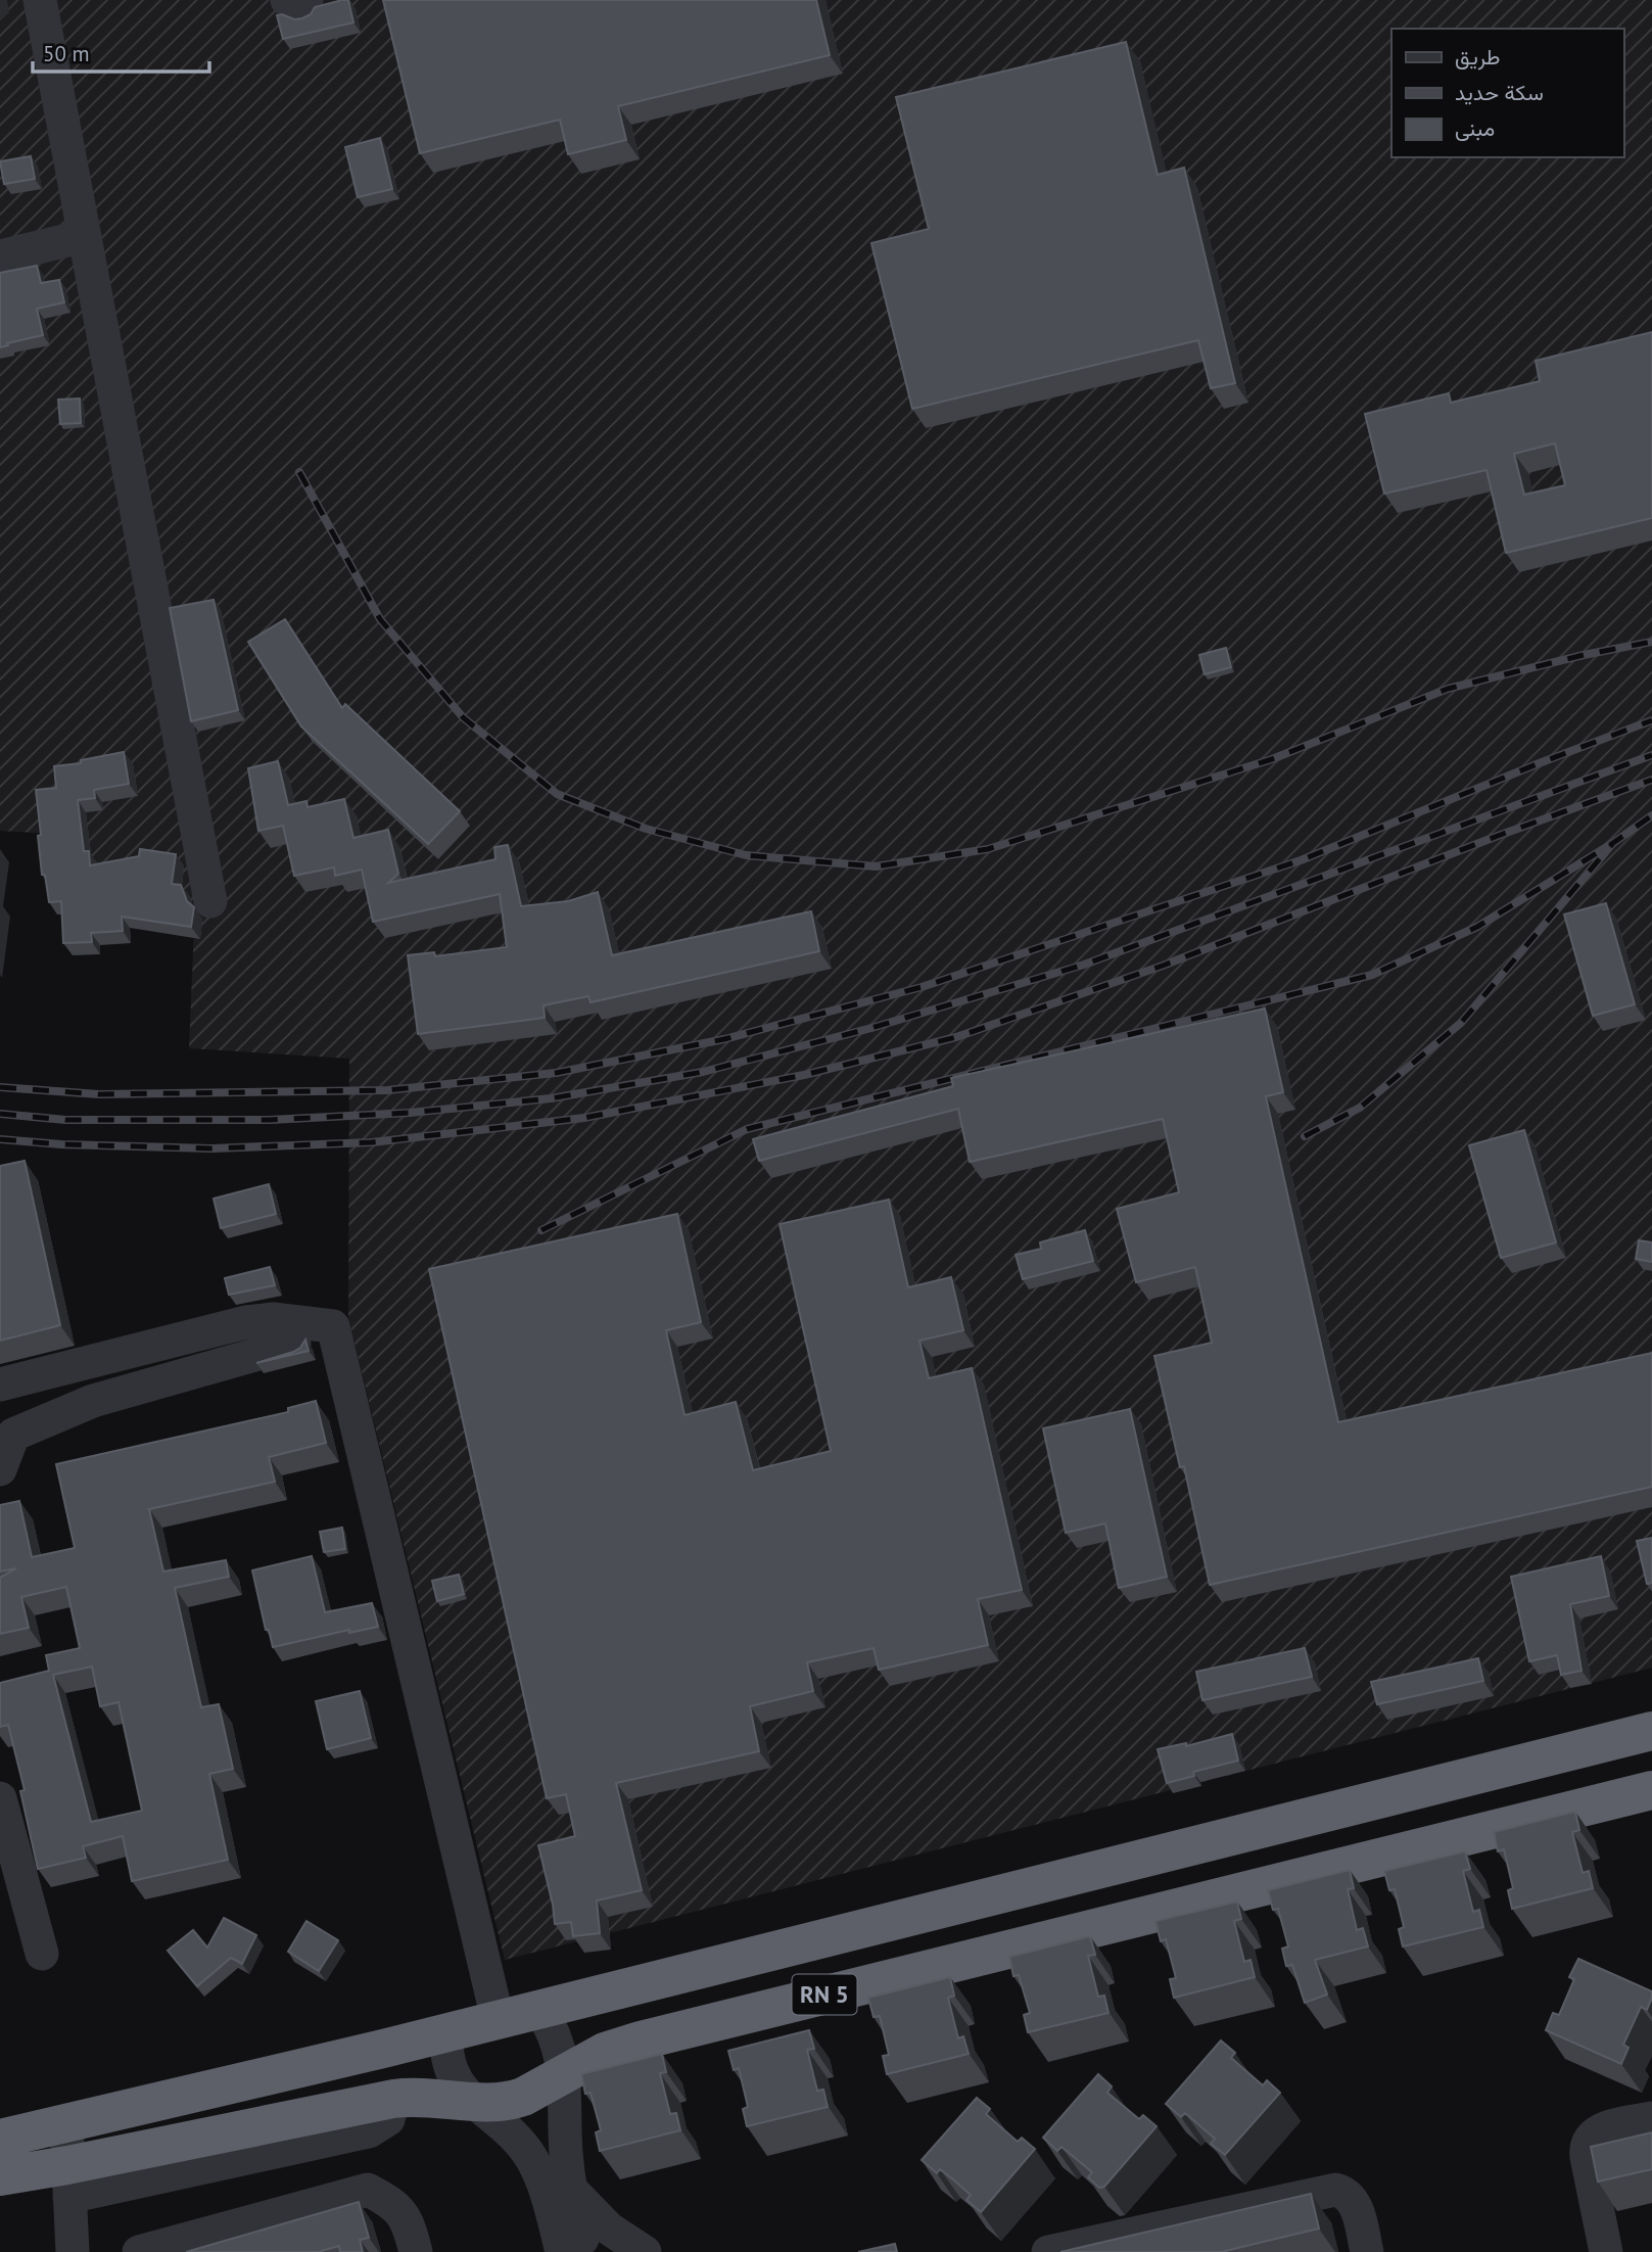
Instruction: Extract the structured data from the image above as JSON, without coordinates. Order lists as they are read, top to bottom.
{
  "streets": {
    "highway": ["RN 5"]
  },
  "legend": ["طريق", "سكة حديد", "مبنى"],
  "scale_bar": "50 m"
}
